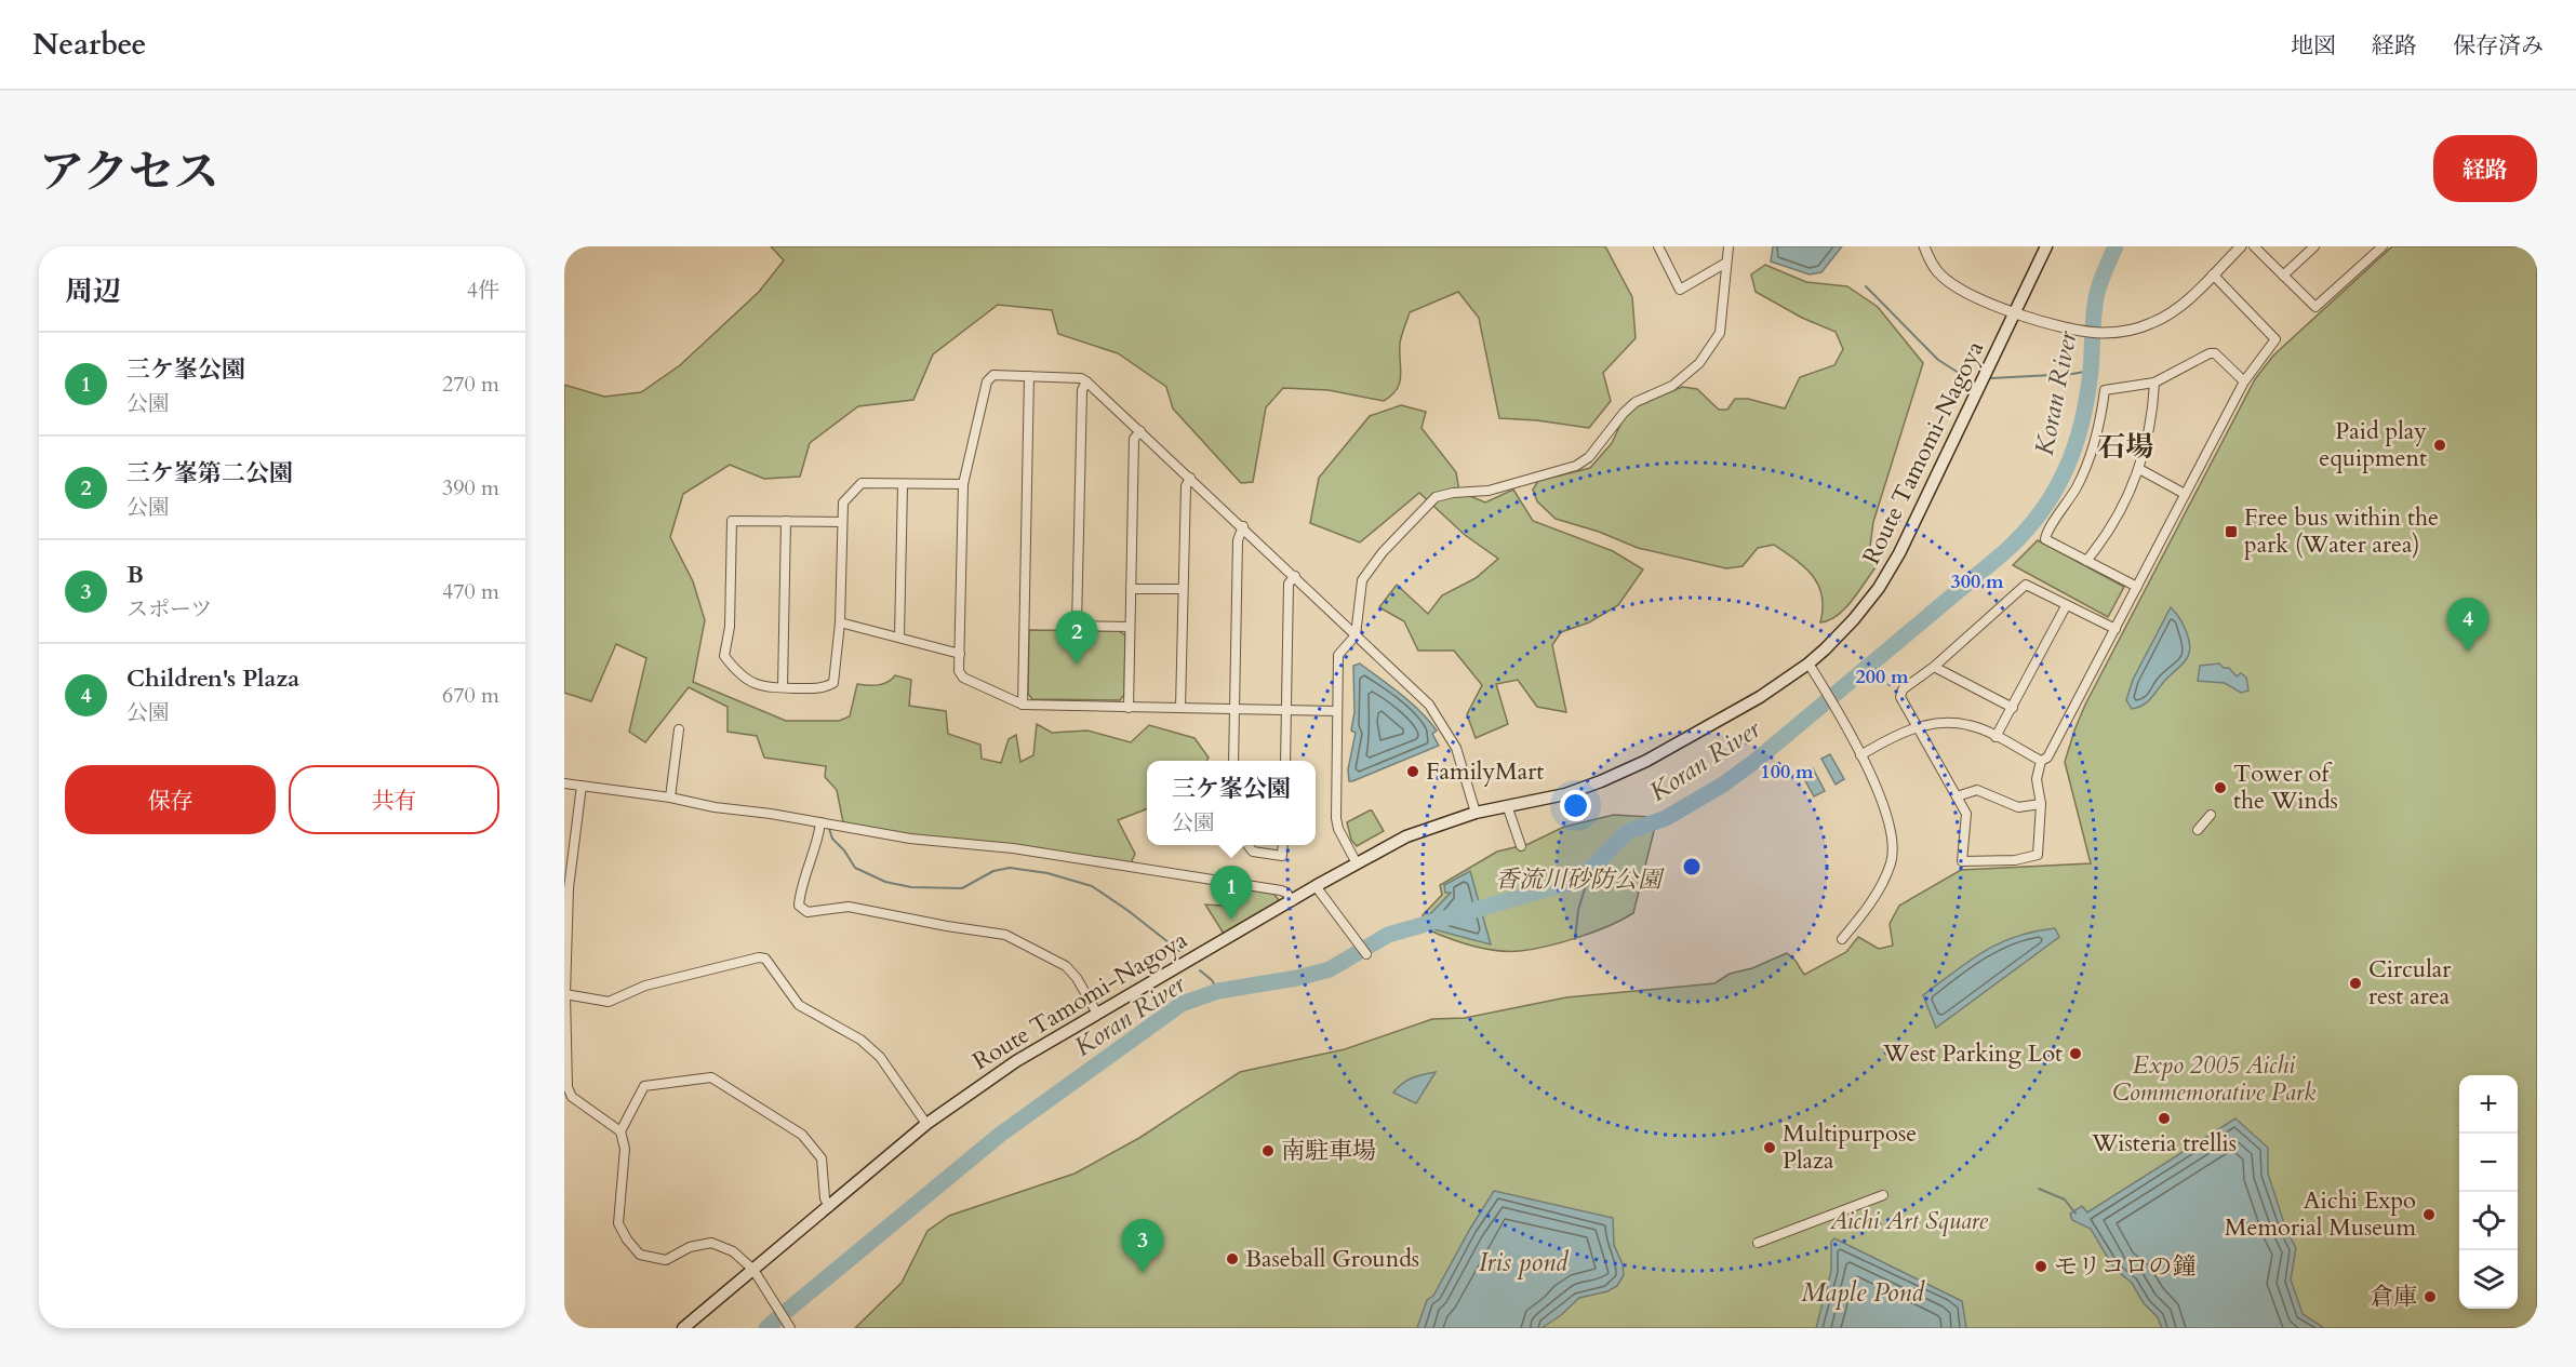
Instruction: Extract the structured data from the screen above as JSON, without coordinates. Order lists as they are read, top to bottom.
{
  "streets": {
    "main road": ["Route Tamomi-Nagoya"]
  },
  "districts": ["石場"],
  "water": ["Koran River", "Iris pond", "Maple Pond"],
  "parks": ["香流川砂防公園", "Expo 2005 Aichi Commemorative Park", "Aichi Art Square"],
  "places": {
    "other": [
      "Paid play equipment",
      "FamilyMart",
      "Tower of the Winds",
      "Circular rest area",
      "West Parking Lot",
      "Wisteria trellis",
      "Multipurpose Plaza",
      "南駐車場",
      "Aichi Expo Memorial Museum",
      "Baseball Grounds",
      "モリコロの鐘",
      "倉庫"
    ],
    "transit": ["Free bus within the park (Water area)"]
  },
  "page": {
    "header": "Nearbee",
    "nav": ["地図", "経路", "保存済み"],
    "title": "アクセス",
    "buttons": [
      "経路",
      ["保存", "共有"]
    ],
    "heading": ["周辺", "4件"],
    "list": [
      {
        "mark": "1",
        "name": "三ケ峯公園",
        "note": "公園",
        "value": "270 m"
      },
      {
        "mark": "2",
        "name": "三ケ峯第二公園",
        "note": "公園",
        "value": "390 m"
      },
      {
        "mark": "3",
        "name": "B",
        "note": "スポーツ",
        "value": "470 m"
      },
      {
        "mark": "4",
        "name": "Children's Plaza",
        "note": "公園",
        "value": "670 m"
      }
    ],
    "pins": [
      "4",
      "2",
      "1",
      "3"
    ],
    "popup": ["三ケ峯公園", "公園"],
    "map_buttons": ["+", "−"]
  },
  "rings": ["300 m", "200 m", "100 m"]
}
